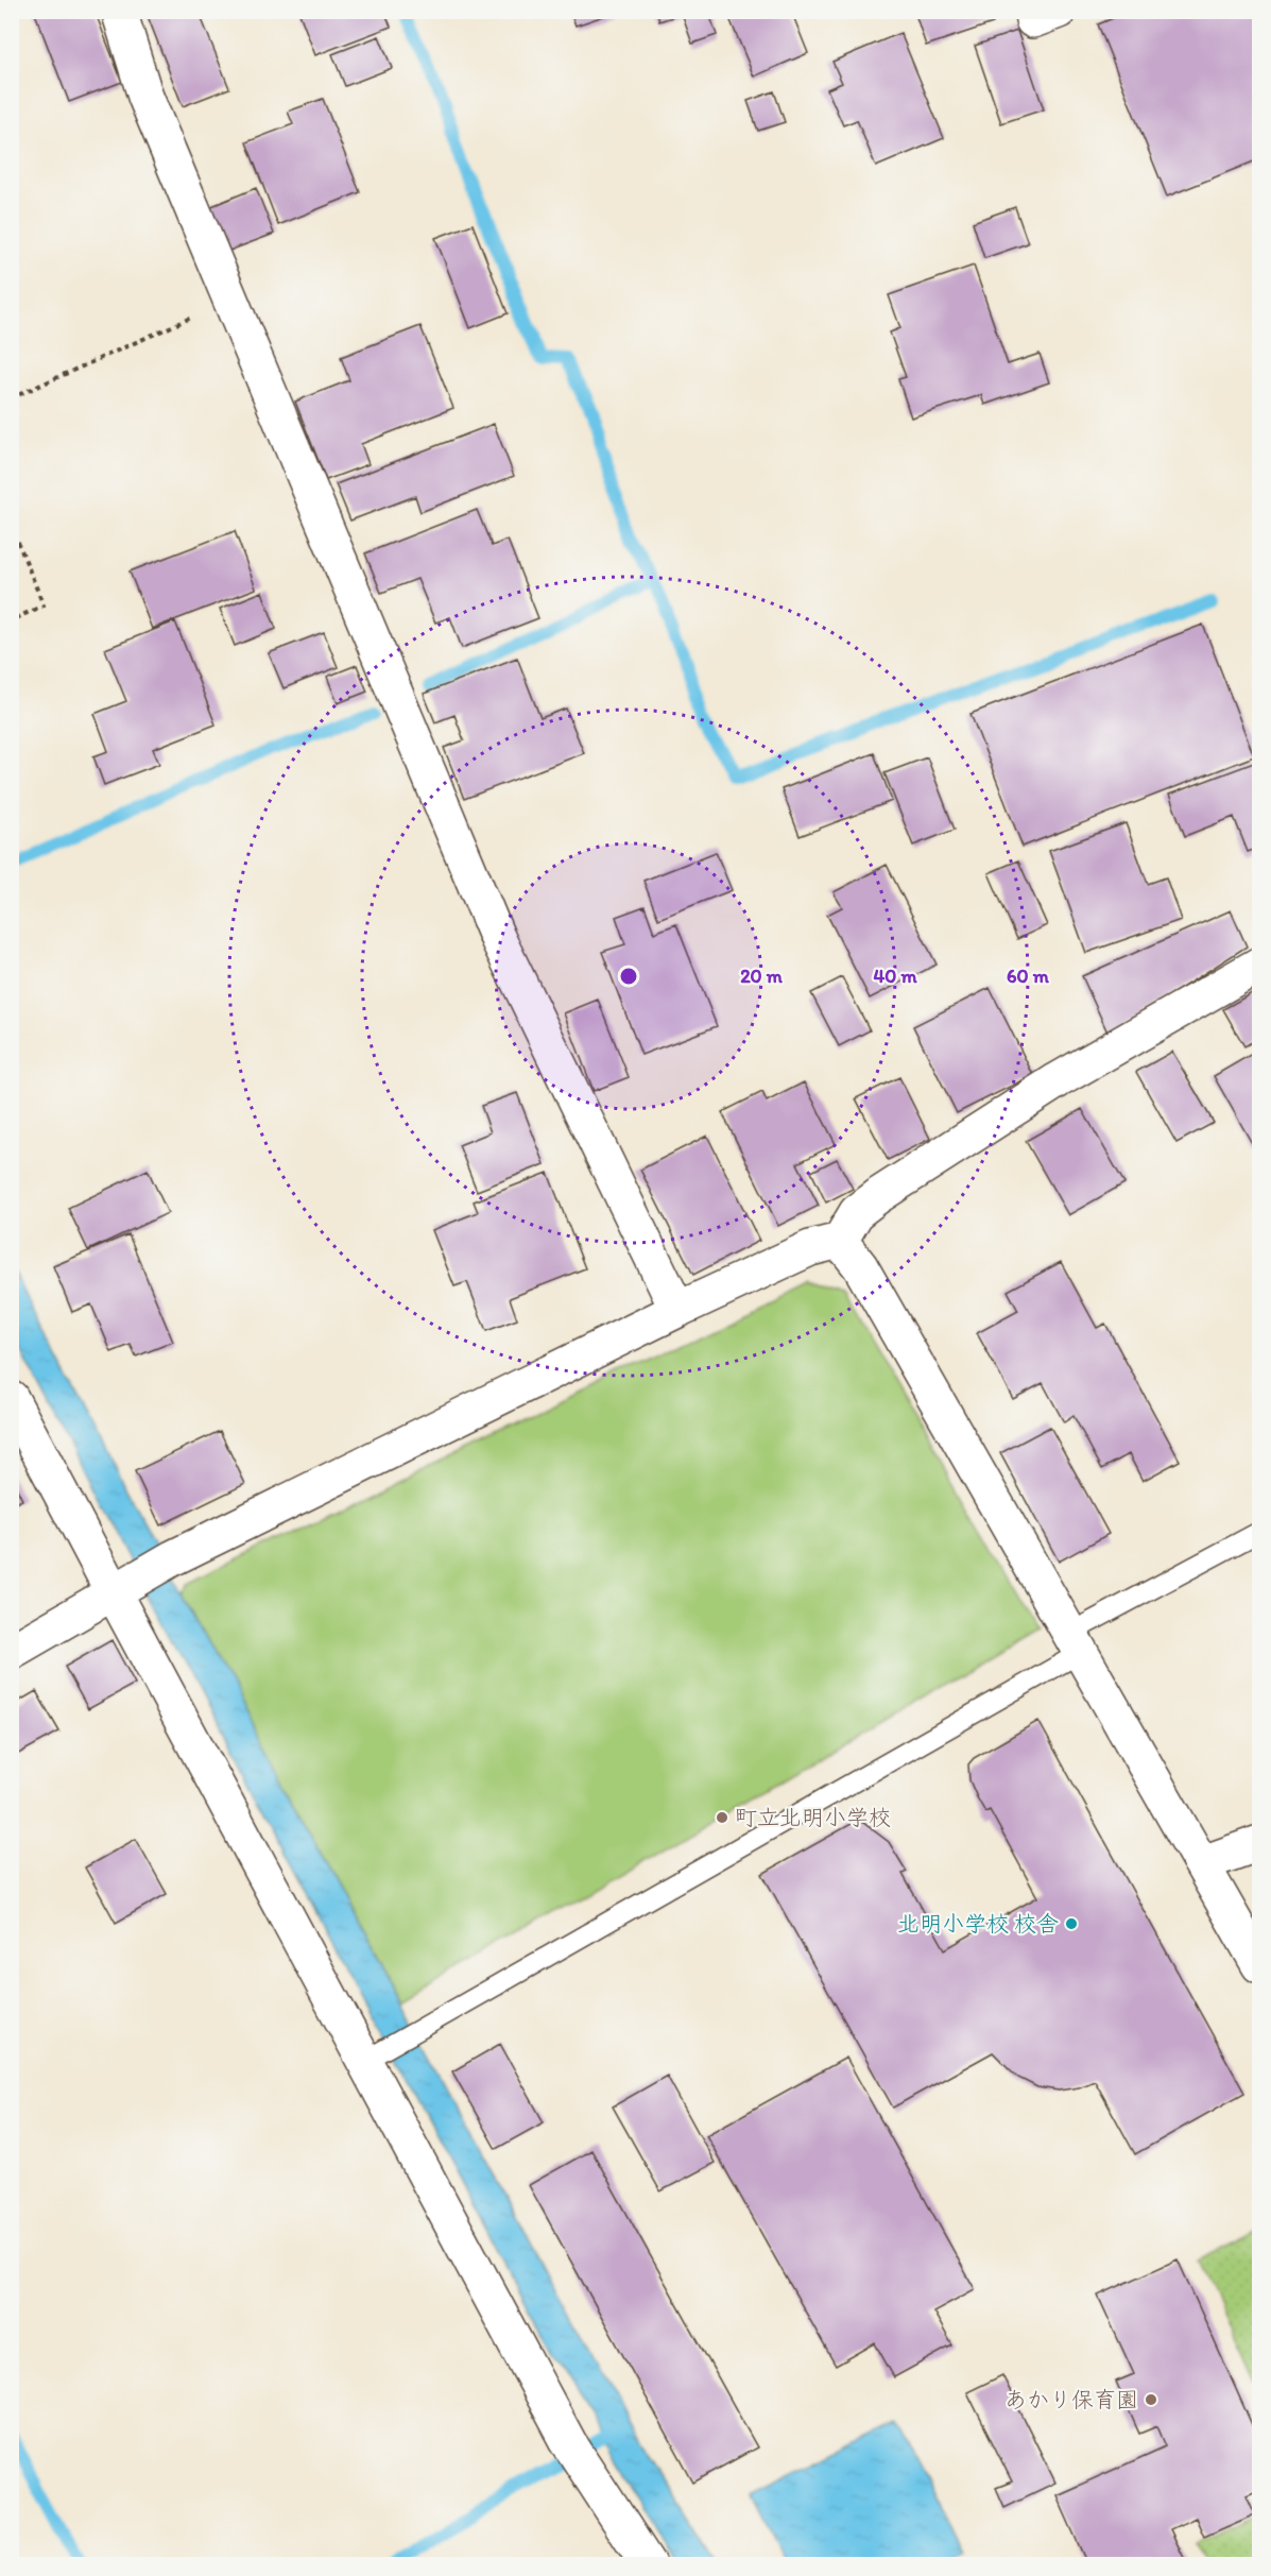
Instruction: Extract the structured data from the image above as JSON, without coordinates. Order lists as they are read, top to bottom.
{
  "places": ["町立北明小学校", "北明小学校 校舎", "あかり保育園"],
  "rings": ["20 m", "40 m", "60 m"]
}
